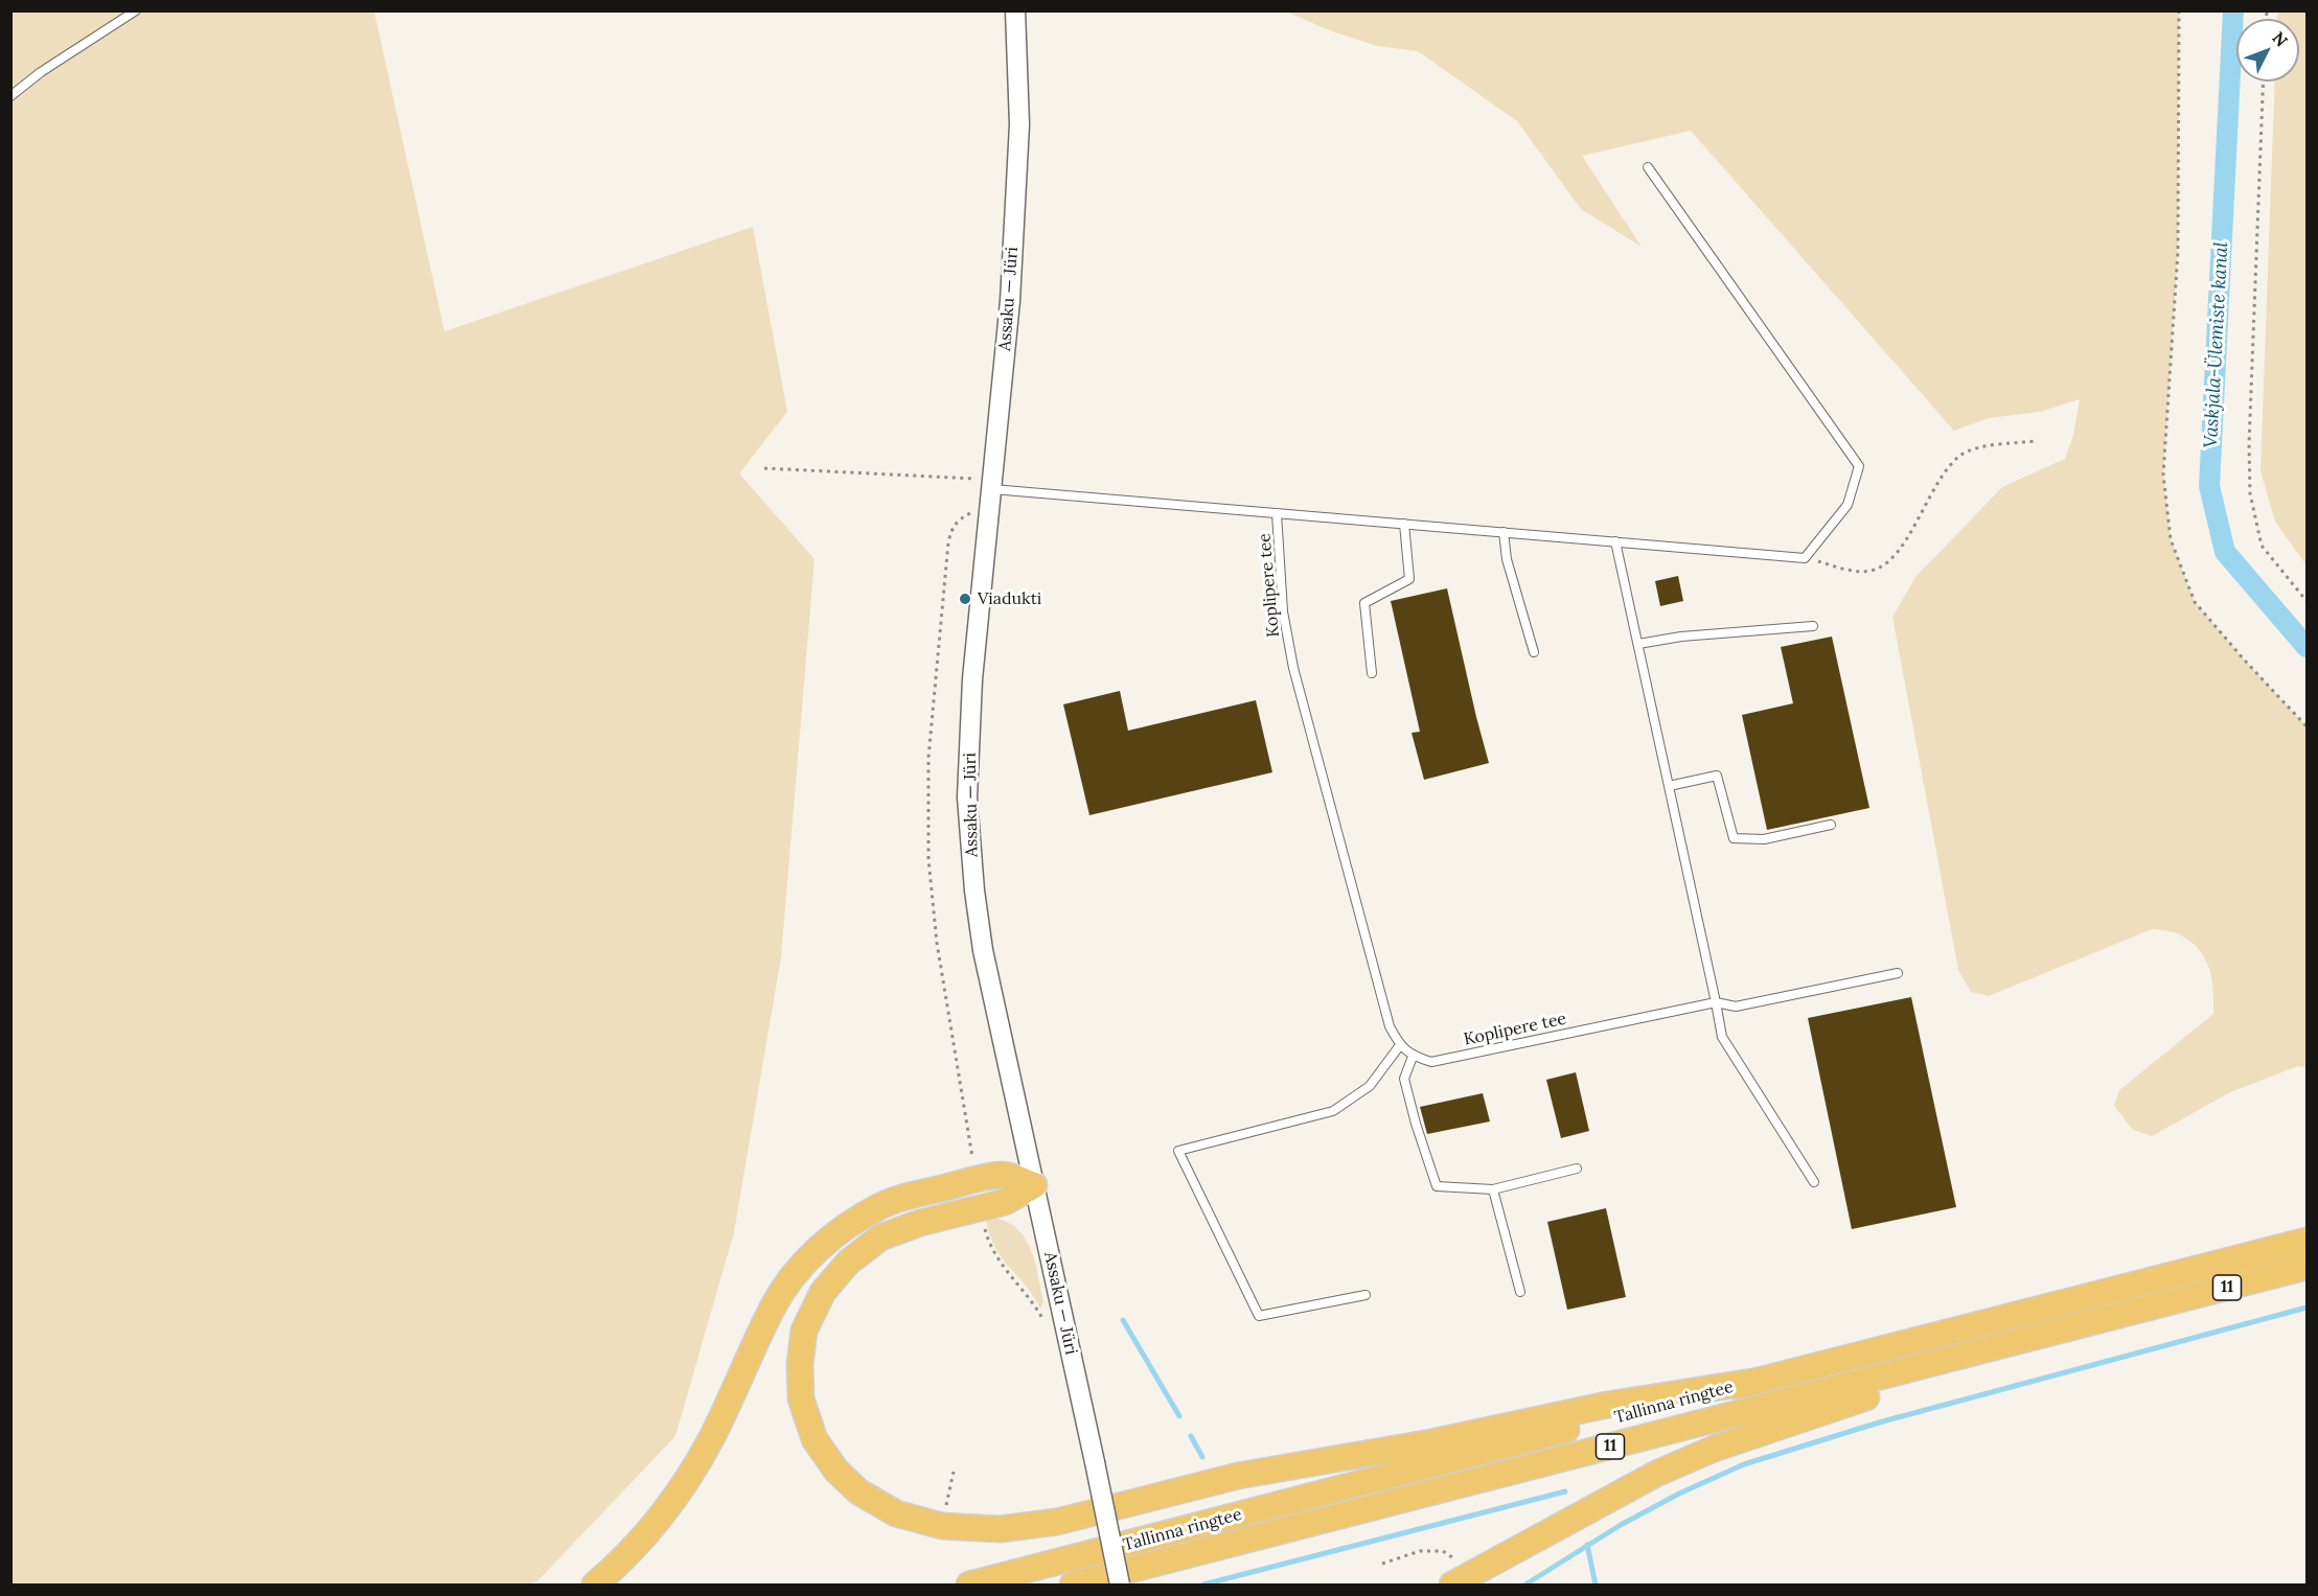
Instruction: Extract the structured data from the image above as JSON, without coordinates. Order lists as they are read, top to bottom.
{
  "streets": {
    "highway": ["11", "Tallinna ringtee"],
    "street": ["Assaku — Jüri"],
    "lane": ["Koplipere tee"]
  },
  "crossings": [
    ["Assaku — Jüri", "Koplipere tee"]
  ],
  "water": ["Vaskjala-Ülemiste kanal"],
  "places": ["Viadukti"],
  "north": "top right"
}
